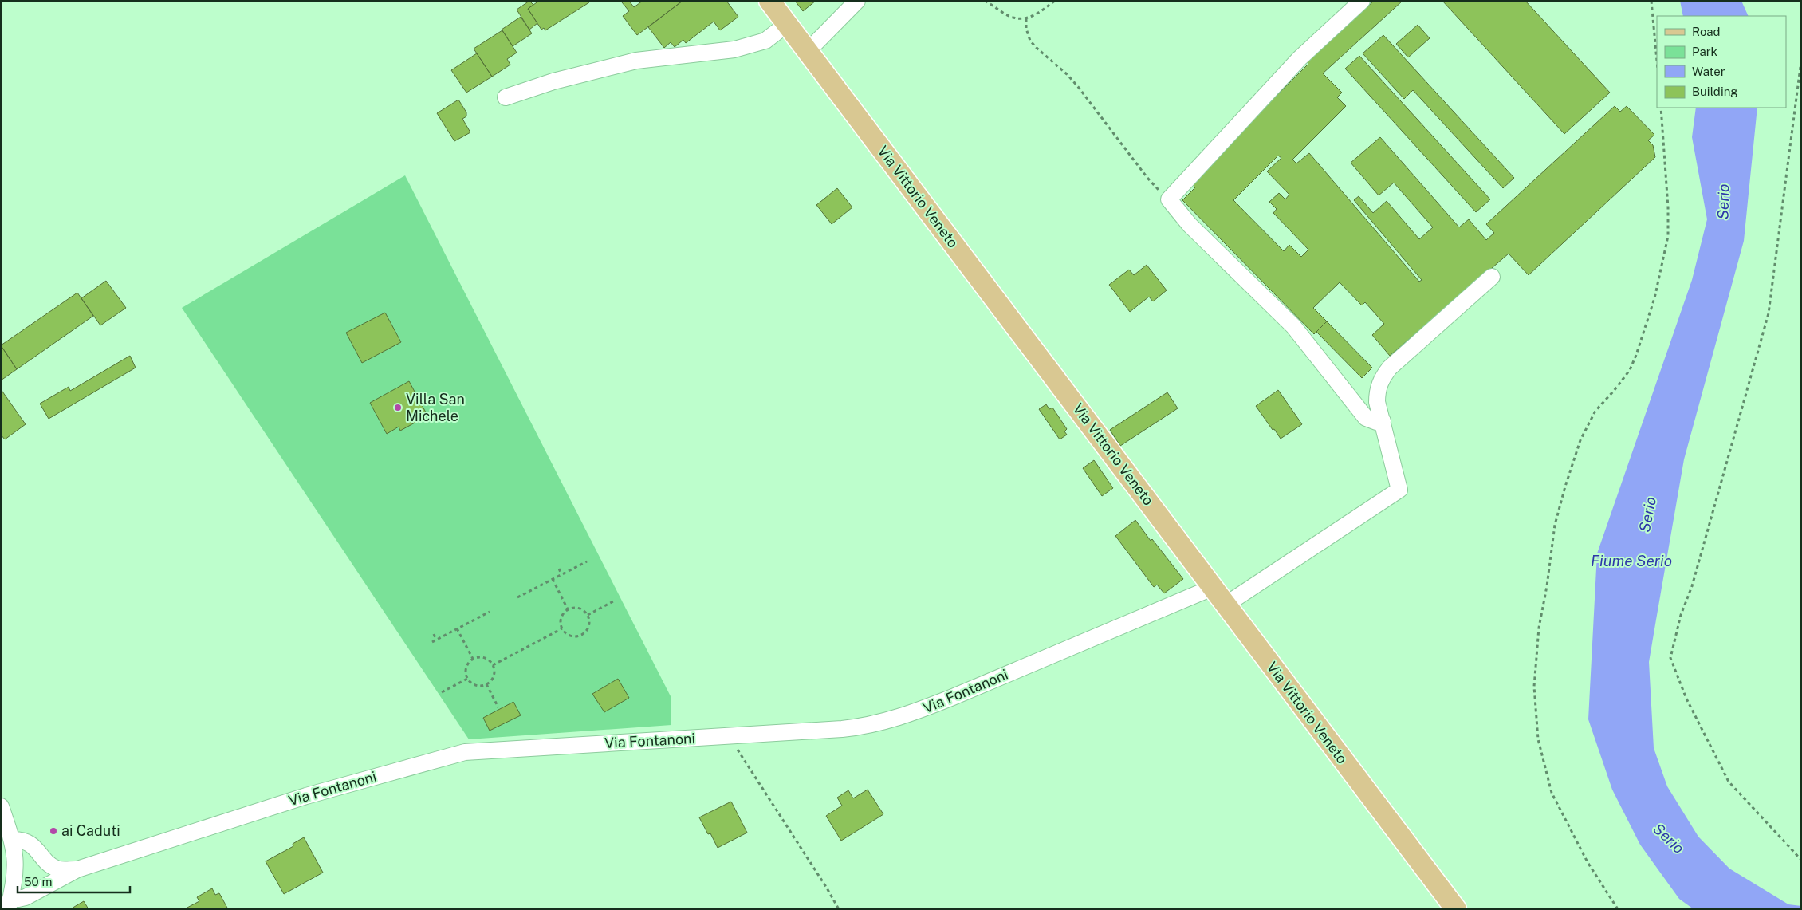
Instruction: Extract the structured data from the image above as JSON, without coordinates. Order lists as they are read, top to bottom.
{
  "streets": {
    "main road": ["Via Vittorio Veneto"],
    "street": ["Via Fontanoni"]
  },
  "crossings": [
    ["Via Vittorio Veneto", "Via Fontanoni"]
  ],
  "water": ["Serio", "Fiume Serio"],
  "places": ["Villa San Michele", "ai Caduti"],
  "legend": [
    "Road",
    "Park",
    "Water",
    "Building"
  ],
  "scale_bar": "50 m"
}
